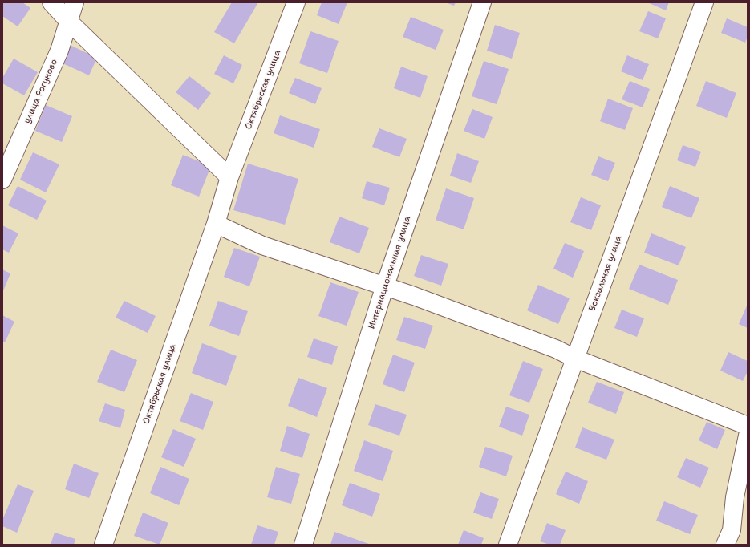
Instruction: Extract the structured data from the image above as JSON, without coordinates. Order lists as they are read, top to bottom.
{
  "streets": {
    "street": [
      "Октябрьская улица",
      "улица Рогуново",
      "Интернациональная улица",
      "Вокзальная улица"
    ]
  }
}
